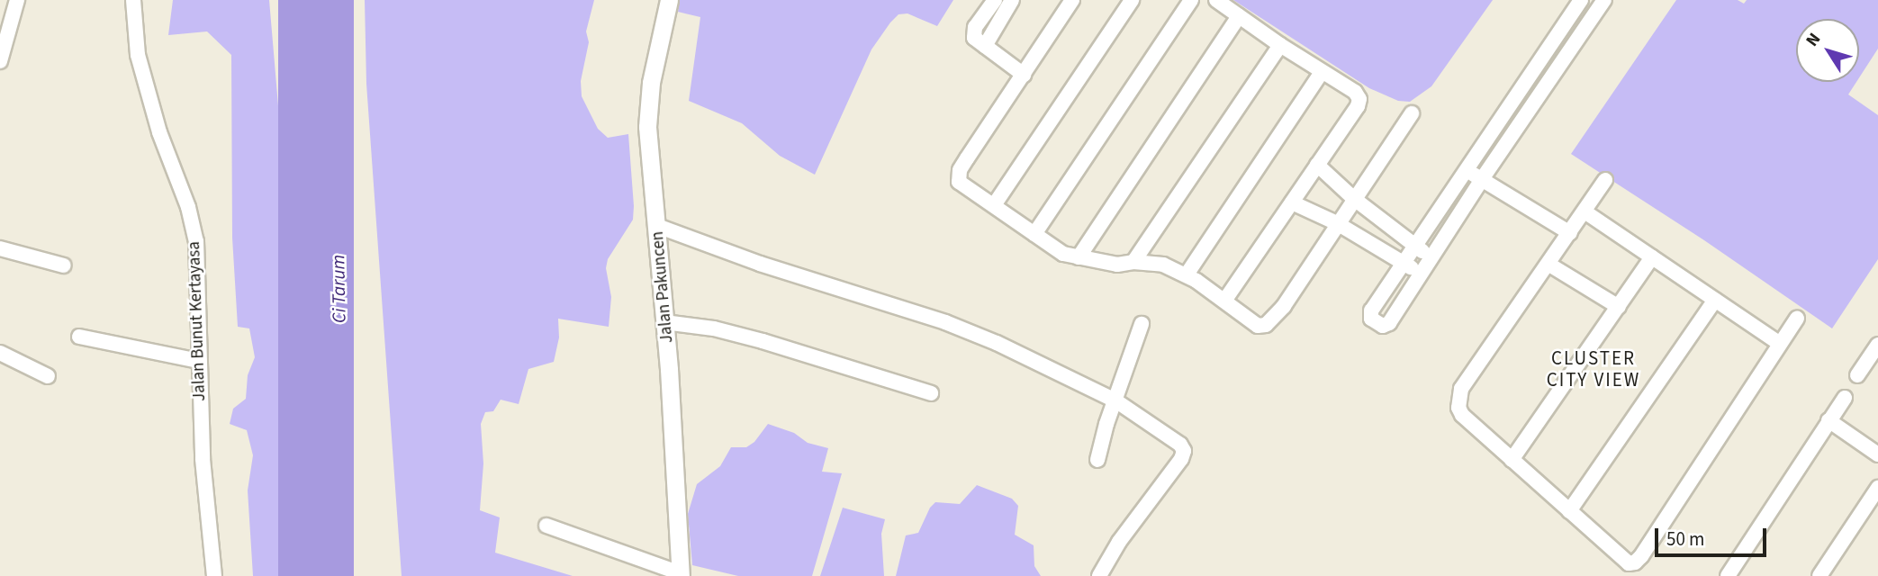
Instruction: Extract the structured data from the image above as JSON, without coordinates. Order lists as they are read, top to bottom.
{
  "streets": {
    "street": ["Jalan Pakuncen", "Jalan Bunut Kertayasa"]
  },
  "districts": ["CLUSTER CITY VIEW"],
  "water": ["Ci Tarum"],
  "scale_bar": "50 m",
  "north": "top left"
}
